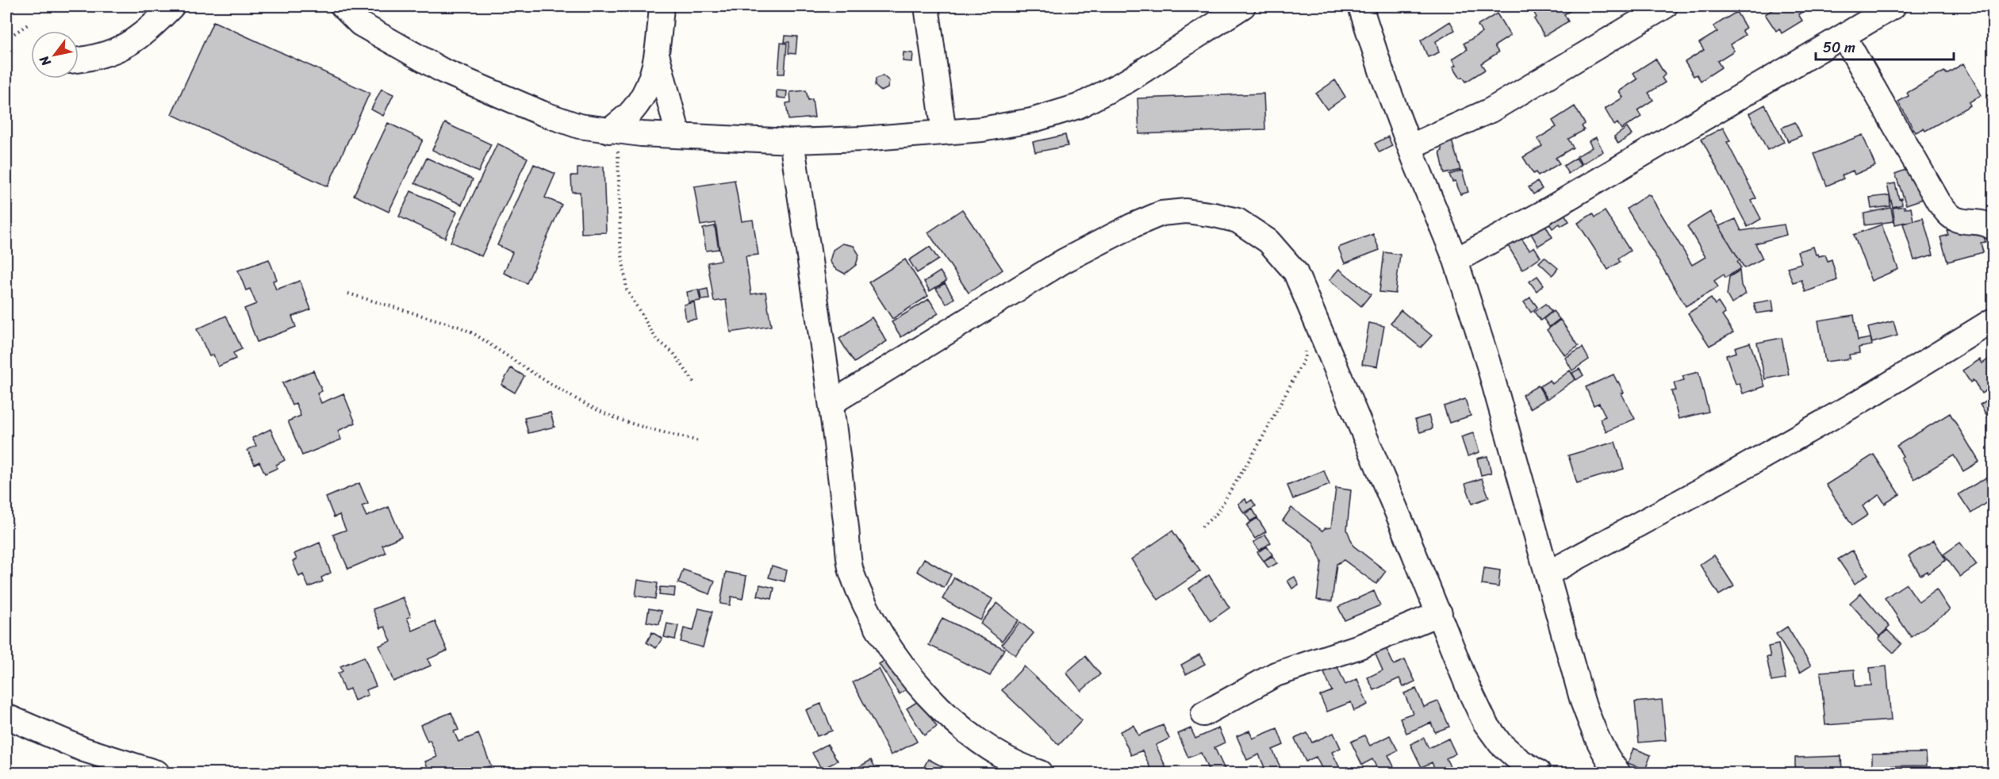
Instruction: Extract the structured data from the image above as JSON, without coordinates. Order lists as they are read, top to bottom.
{
  "scale_bar": "50 m",
  "north": "bottom left"
}
